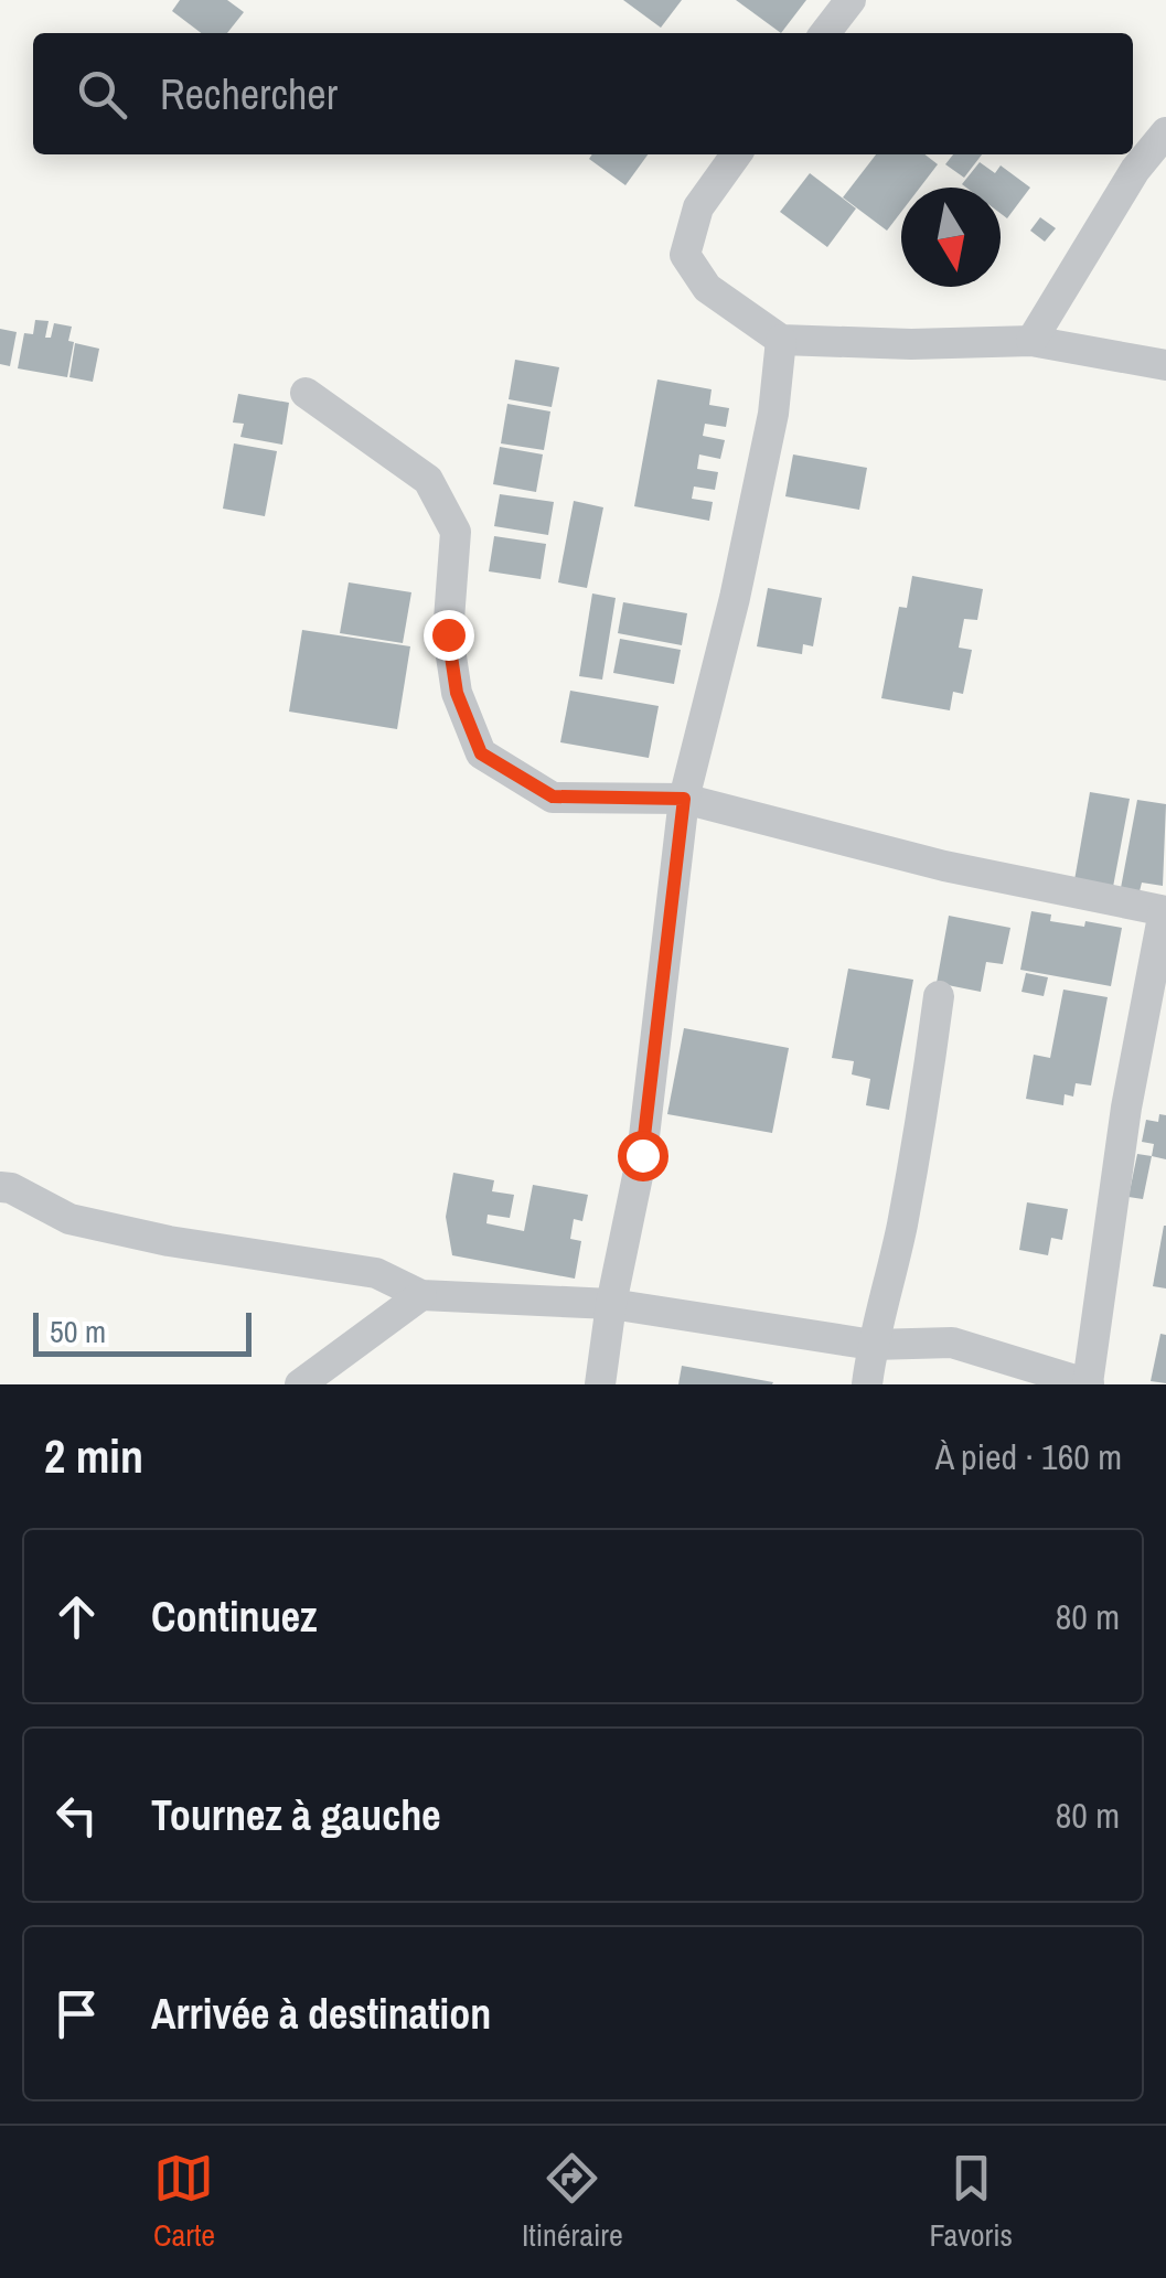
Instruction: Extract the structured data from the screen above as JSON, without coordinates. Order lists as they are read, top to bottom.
{
  "scale_bar": "50 m",
  "north": "bottom",
  "page": {
    "search": "Rechercher",
    "scale": "50 m",
    "heading": ["2 min", "À pied · 160 m"],
    "list": [
      ["Continuez", "80 m"],
      ["Tournez à gauche", "80 m"],
      "Arrivée à destination"
    ],
    "nav": ["Carte", "Itinéraire", "Favoris"]
  }
}
